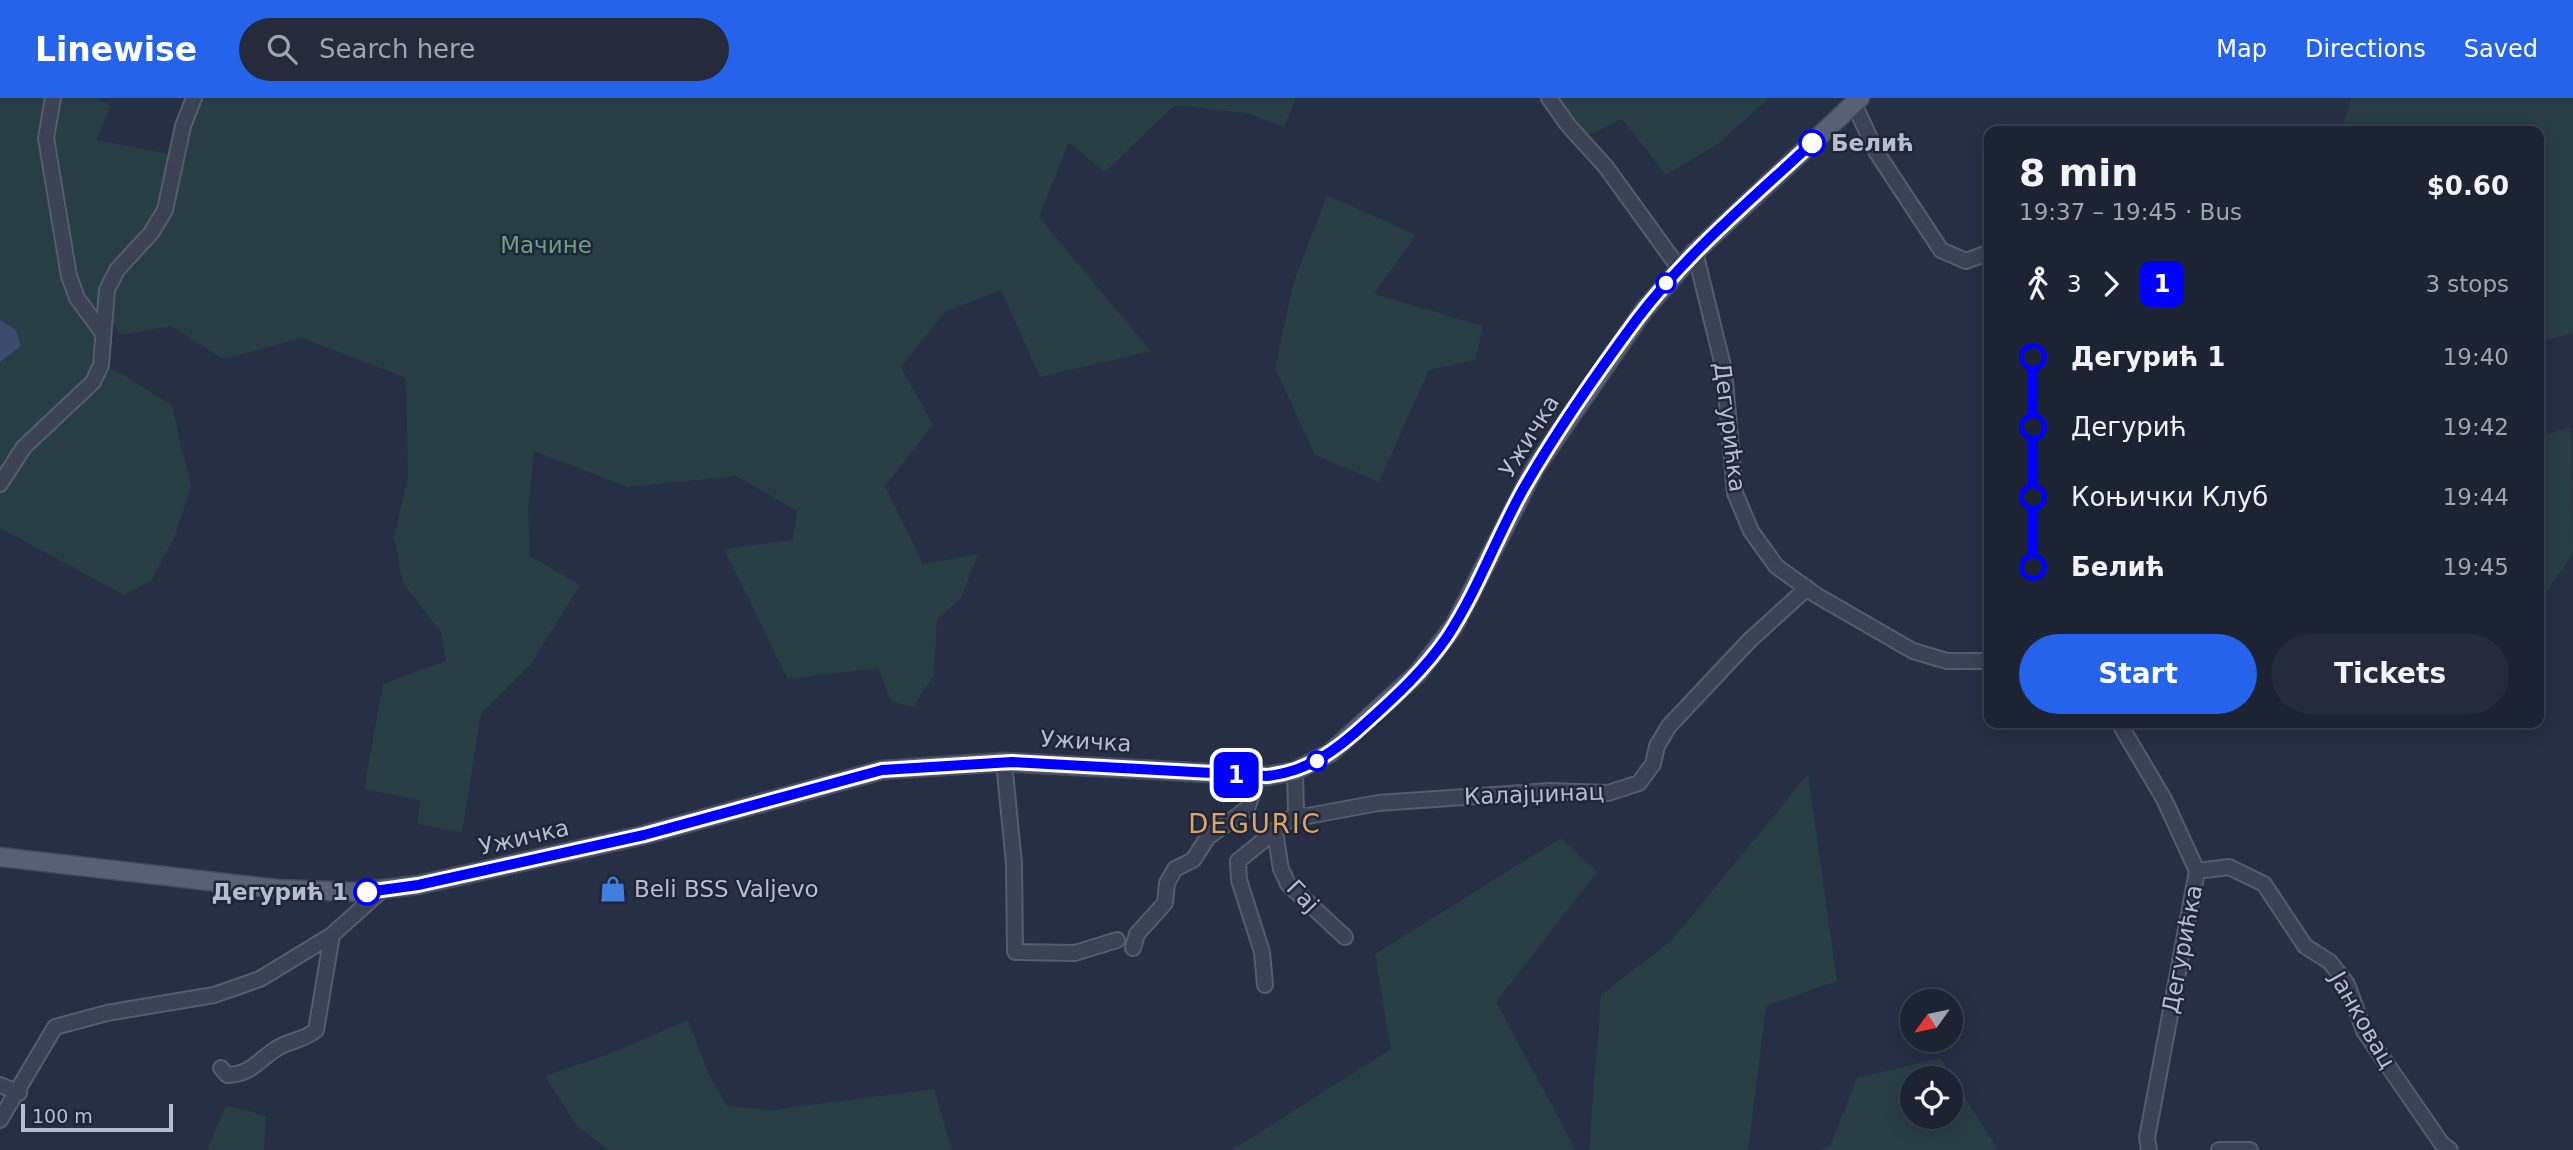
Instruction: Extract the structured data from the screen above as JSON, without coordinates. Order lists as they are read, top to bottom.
{
  "streets": {
    "main road": ["Ужичка"],
    "street": [
      "Дегурићка",
      "Калајџинац",
      "Гај",
      "Јанковац"
    ]
  },
  "crossings": [
    ["Дегурићка", "Ужичка"],
    ["Дегурићка", "Калајџинац"],
    ["Дегурићка", "Јанковац"]
  ],
  "districts": ["DEGURIC"],
  "parks": ["Мачине"],
  "places": {
    "other": ["Белић", "Дегурић 1"],
    "shop": ["Beli BSS Valjevo"]
  },
  "lines": ["bus line 1"],
  "scale_bar": "100 m",
  "north": "bottom left",
  "page": {
    "header": "Linewise",
    "search": "Search here",
    "nav": ["Map", "Directions", "Saved"],
    "on_map": "1",
    "heading": ["8 min", "19:37 – 19:45 · Bus", "$0.60"],
    "legs": ["3", "1", "3 stops"],
    "list": [
      {
        "name": "Дегурић 1",
        "value": "19:40"
      },
      {
        "name": "Дегурић",
        "value": "19:42"
      },
      {
        "name": "Коњички Клуб",
        "value": "19:44"
      },
      {
        "name": "Белић",
        "value": "19:45"
      }
    ],
    "buttons": ["Start", "Tickets"],
    "scale": "100 m"
  }
}
